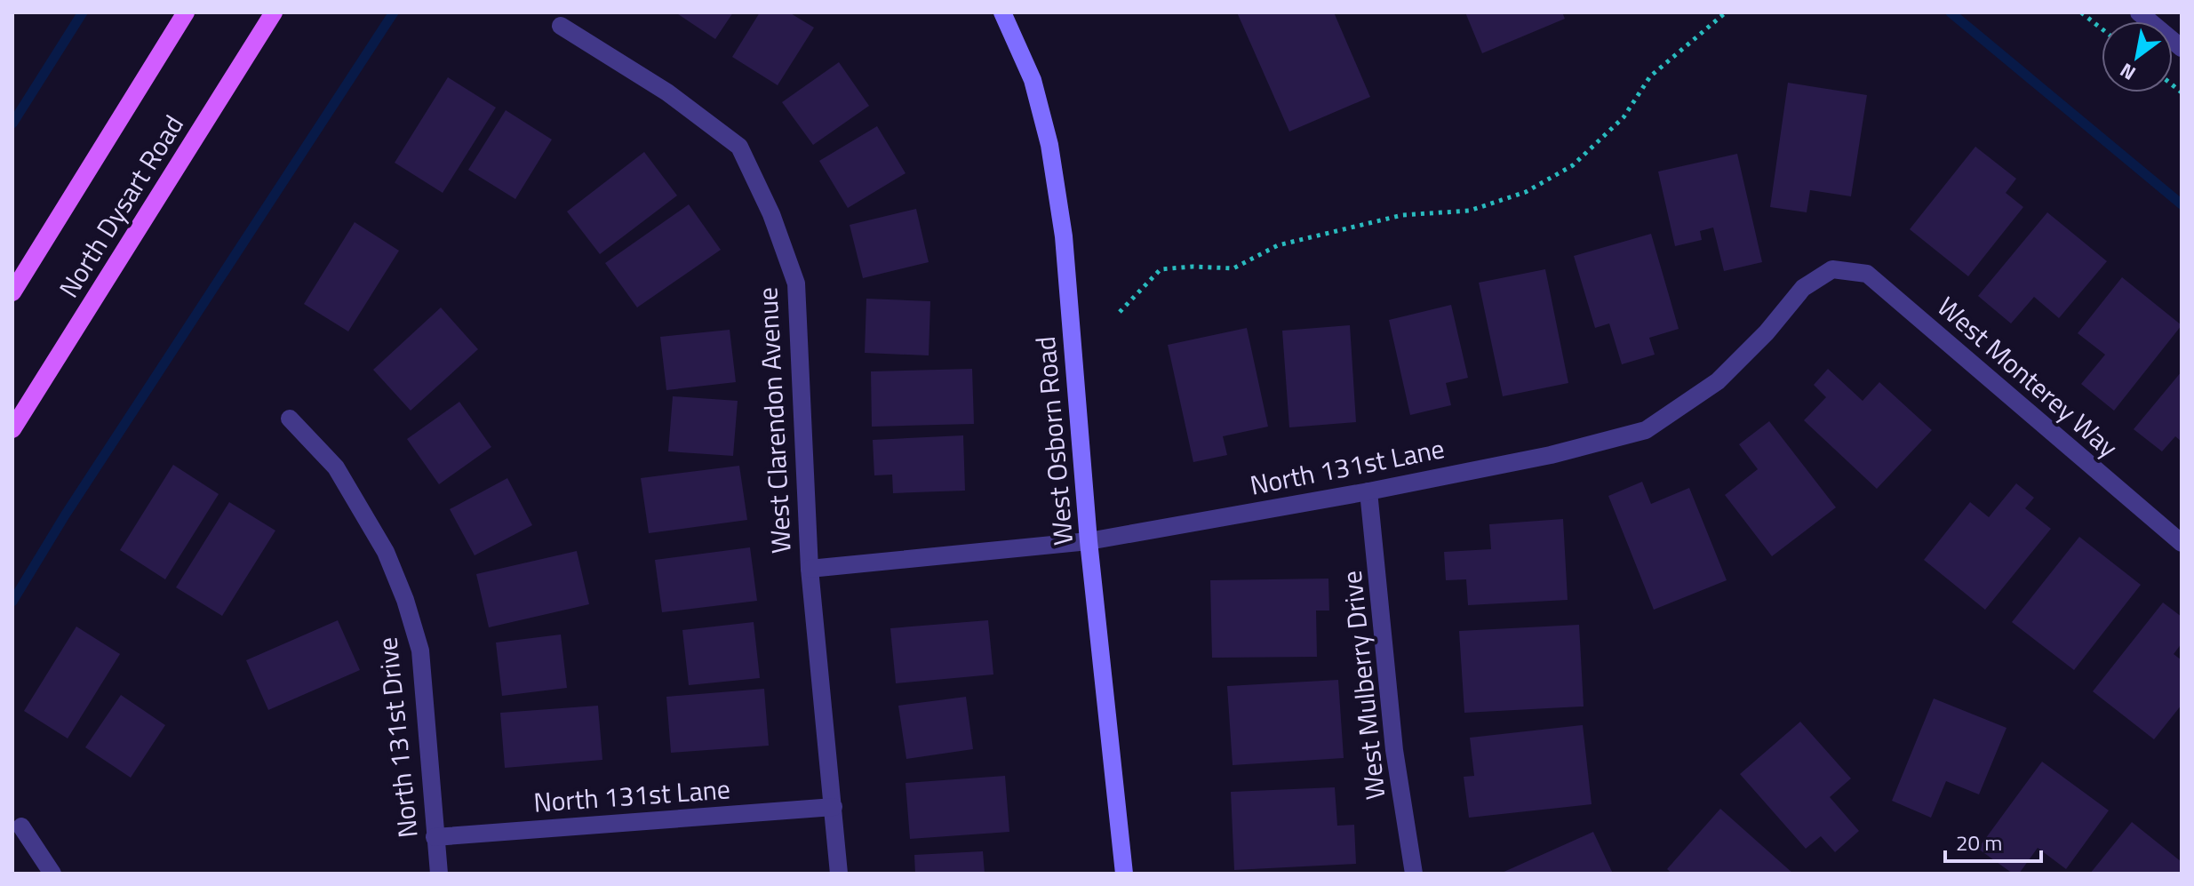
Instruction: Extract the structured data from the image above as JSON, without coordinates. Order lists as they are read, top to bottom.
{
  "streets": {
    "main road": ["North Dysart Road"],
    "street": [
      "West Monterey Way",
      "West Clarendon Avenue",
      "West Osborn Road",
      "North 131st Lane",
      "West Mulberry Drive",
      "North 131st Drive"
    ]
  },
  "crossings": [
    ["West Monterey Way", "North 131st Lane"],
    ["West Clarendon Avenue", "North 131st Lane"],
    ["West Osborn Road", "North 131st Lane"],
    ["North 131st Lane", "West Mulberry Drive"],
    ["North 131st Lane", "North 131st Drive"]
  ],
  "scale_bar": "20 m",
  "north": "bottom left"
}
